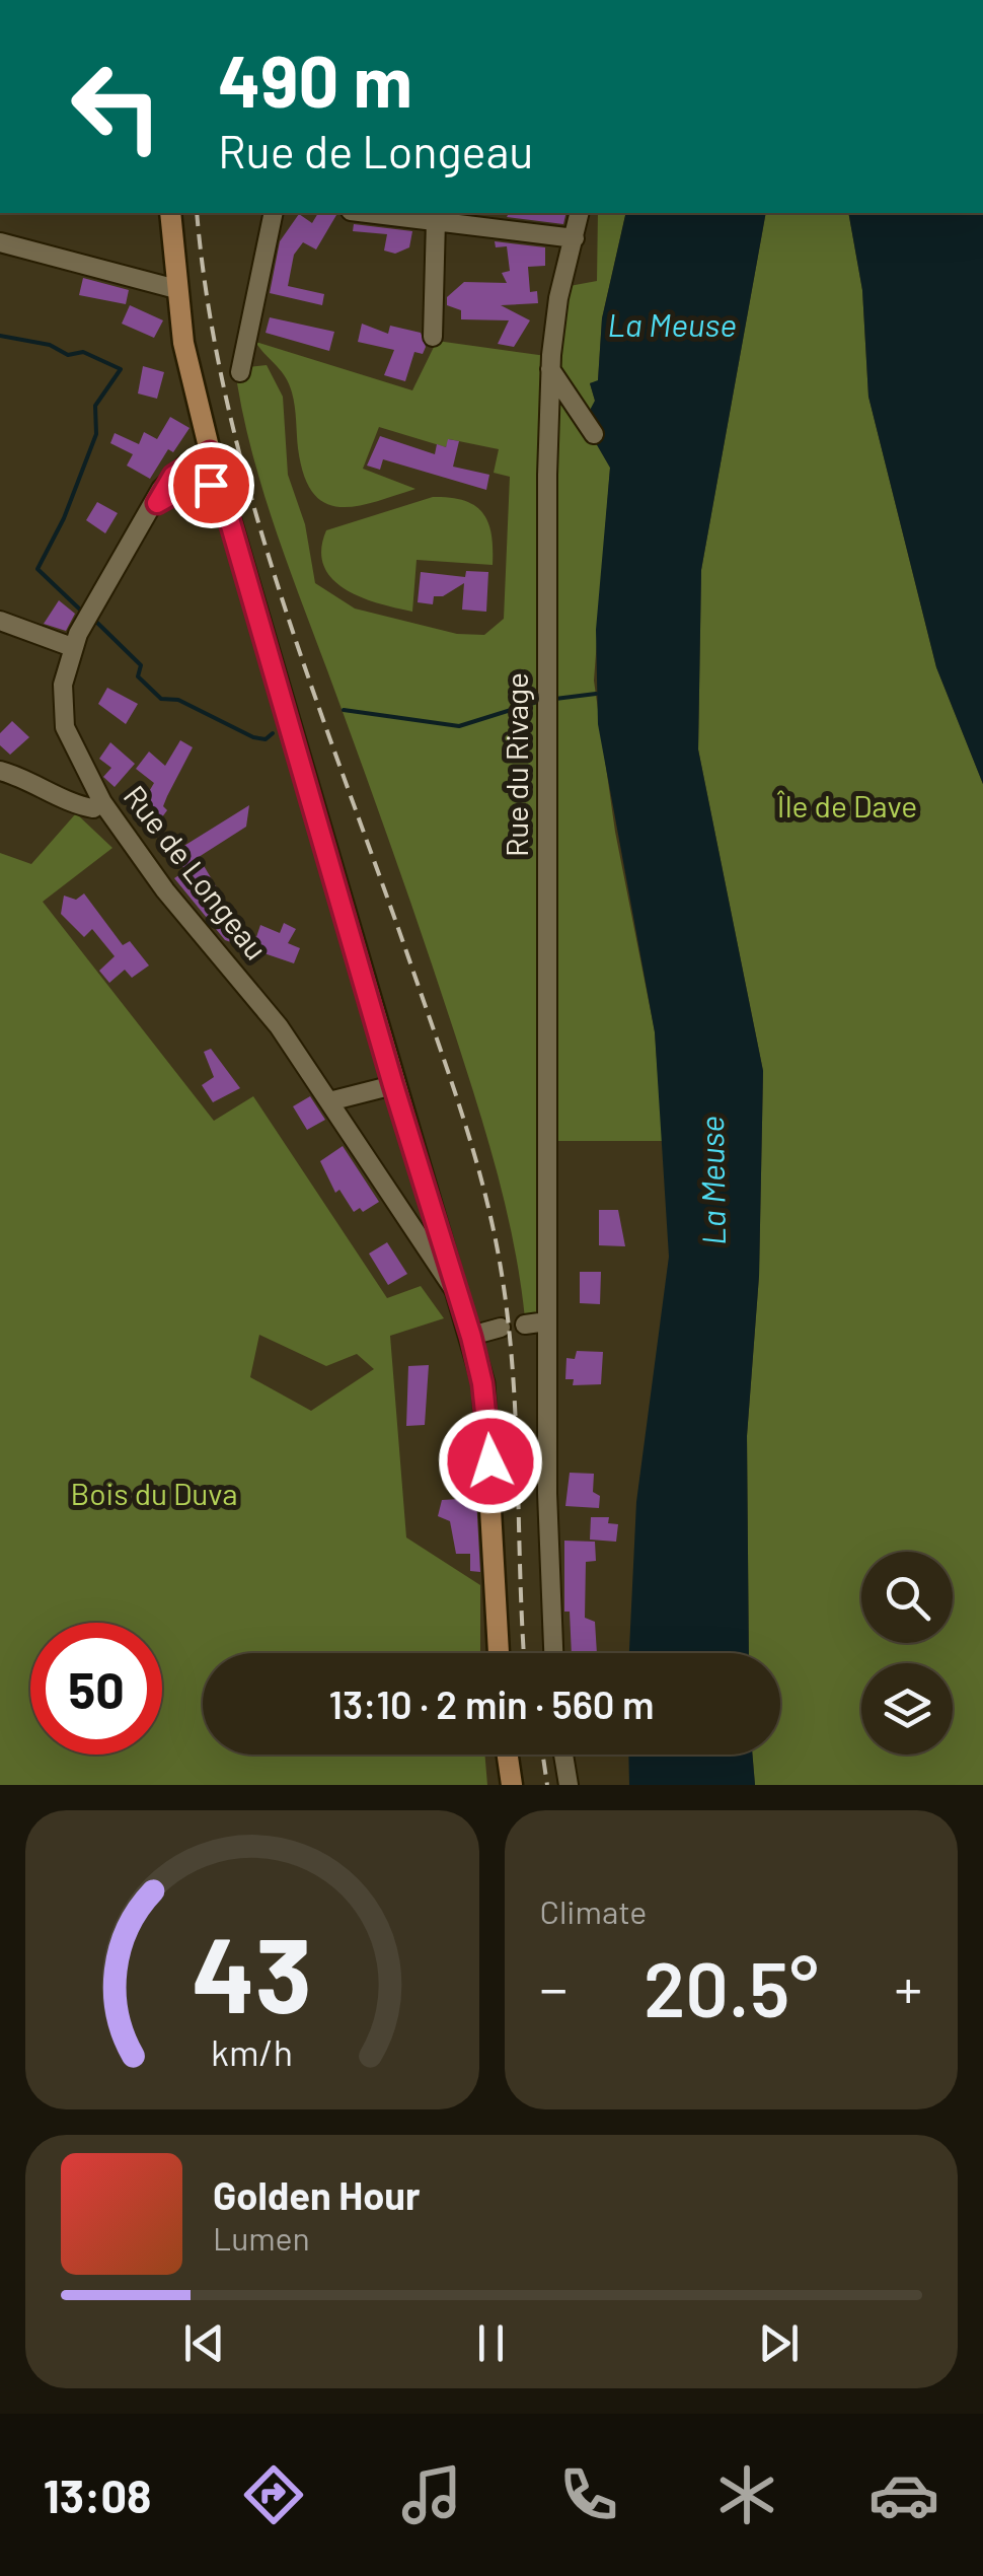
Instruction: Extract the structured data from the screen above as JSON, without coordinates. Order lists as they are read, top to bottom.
{
  "streets": {
    "street": ["Rue du Rivage", "Rue de Longeau"]
  },
  "water": ["La Meuse"],
  "parks": ["Île de Dave", "Bois du Duva"],
  "page": {
    "turn": ["490 m", "Rue de Longeau"],
    "limit": "50",
    "trip": "13:10 · 2 min · 560 m",
    "tile": "Climate",
    "heat": ["−", "20.5°", "+"],
    "song": ["Golden Hour", "Lumen"],
    "tabs": "13:08",
    "gauge": ["43", "km/h"]
  }
}
